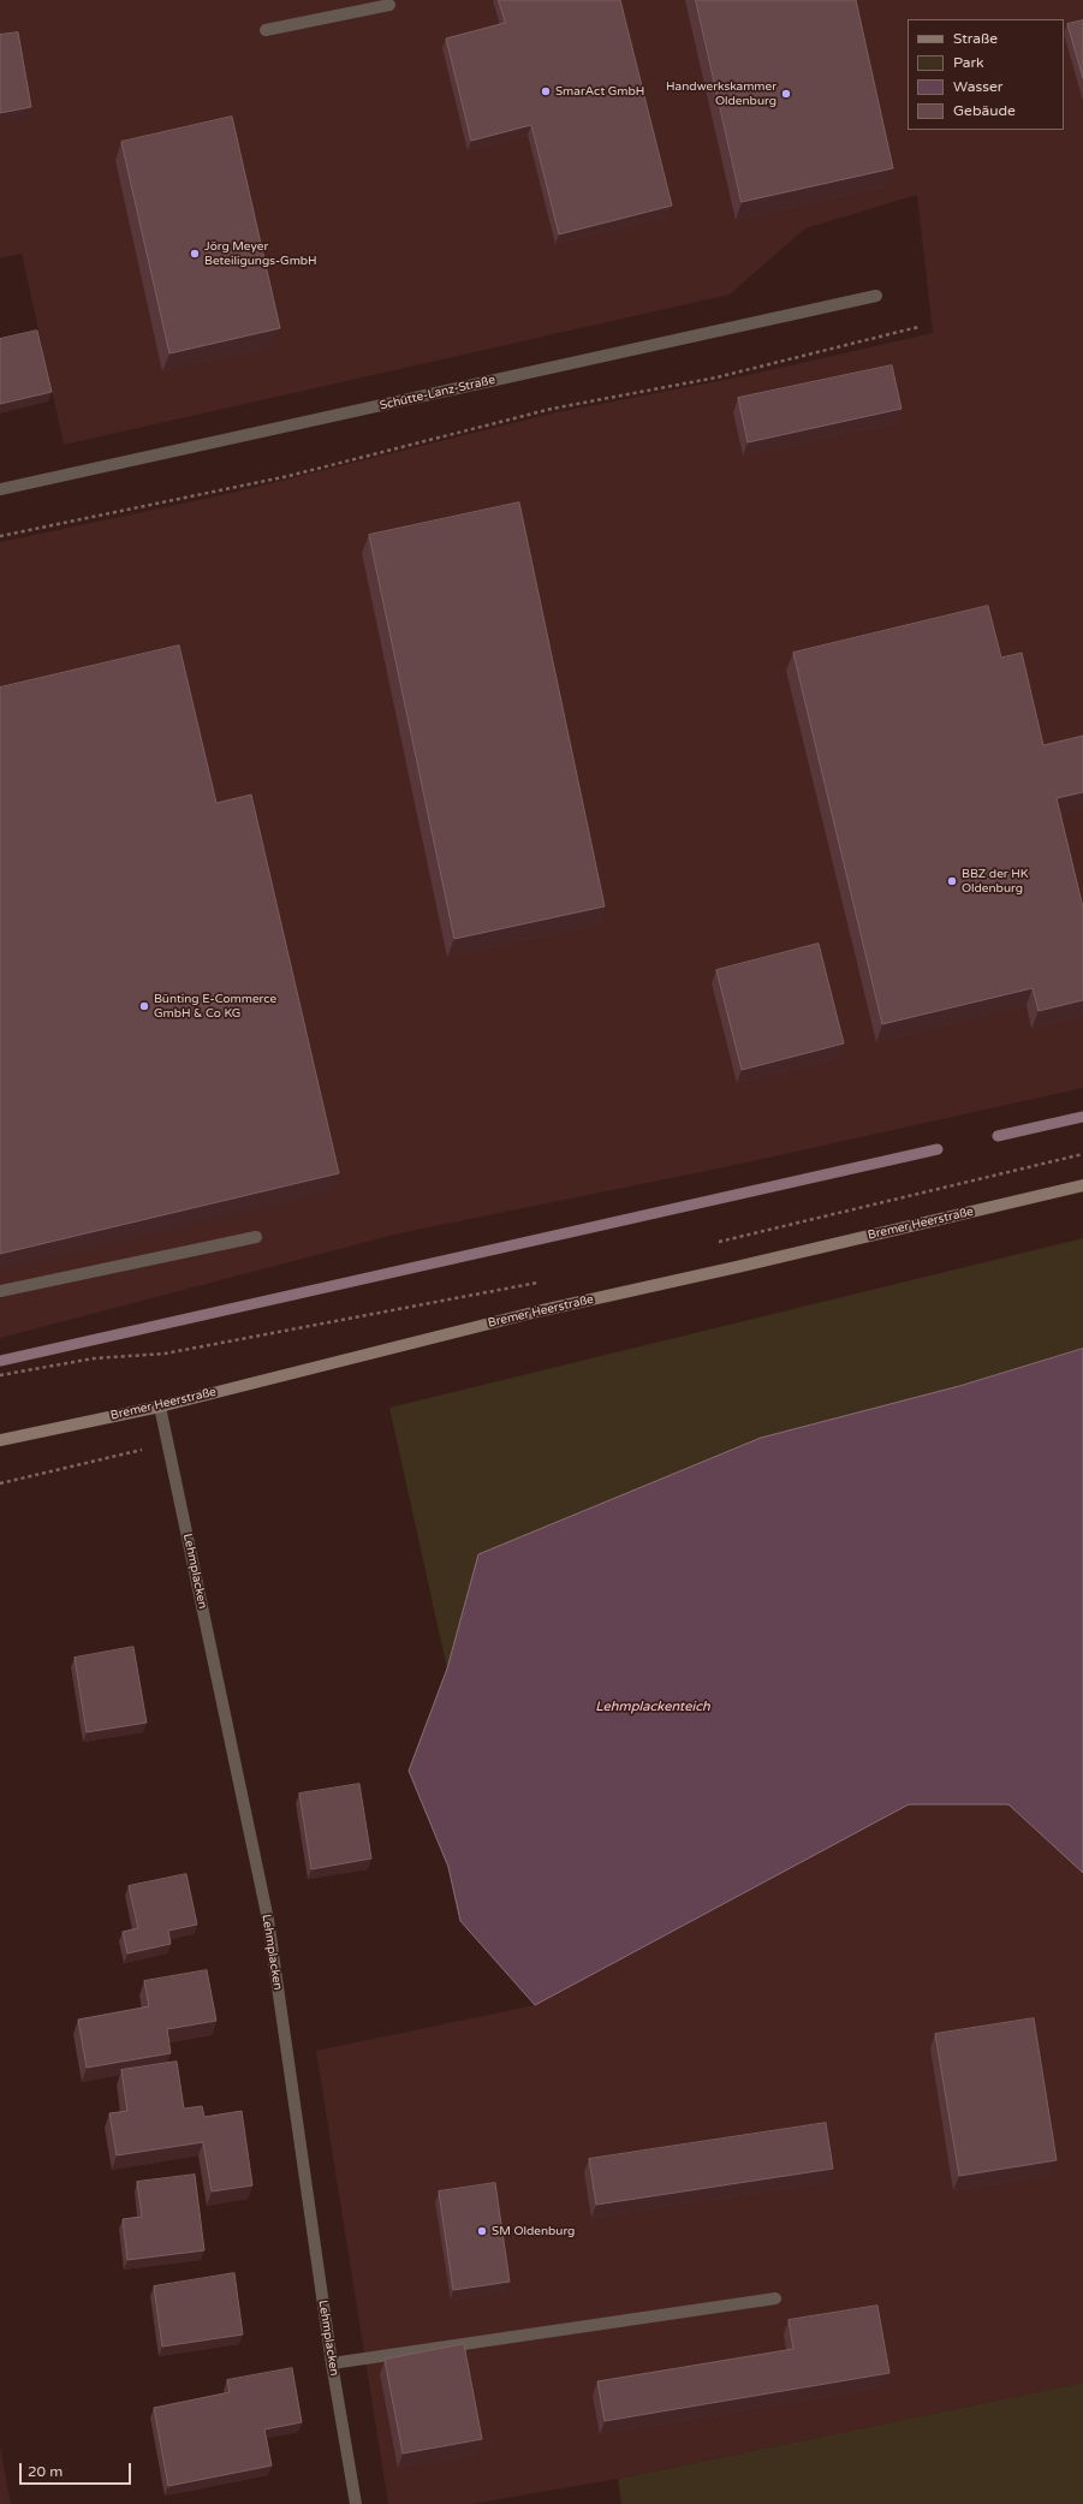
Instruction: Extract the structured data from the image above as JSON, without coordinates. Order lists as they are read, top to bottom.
{
  "streets": {
    "main road": ["Bremer Heerstraße"],
    "street": ["Schütte-Lanz-Straße", "Lehmplacken"]
  },
  "crossings": [
    ["Bremer Heerstraße", "Lehmplacken"]
  ],
  "water": ["Lehmplackenteich"],
  "places": [
    "SmarAct GmbH",
    "Handwerkskammer Oldenburg",
    "Jörg Meyer Beteiligungs-GmbH",
    "BBZ der HK Oldenburg",
    "Bünting E-Commerce GmbH & Co KG",
    "SM Oldenburg"
  ],
  "legend": [
    "Straße",
    "Park",
    "Wasser",
    "Gebäude"
  ],
  "scale_bar": "20 m"
}
